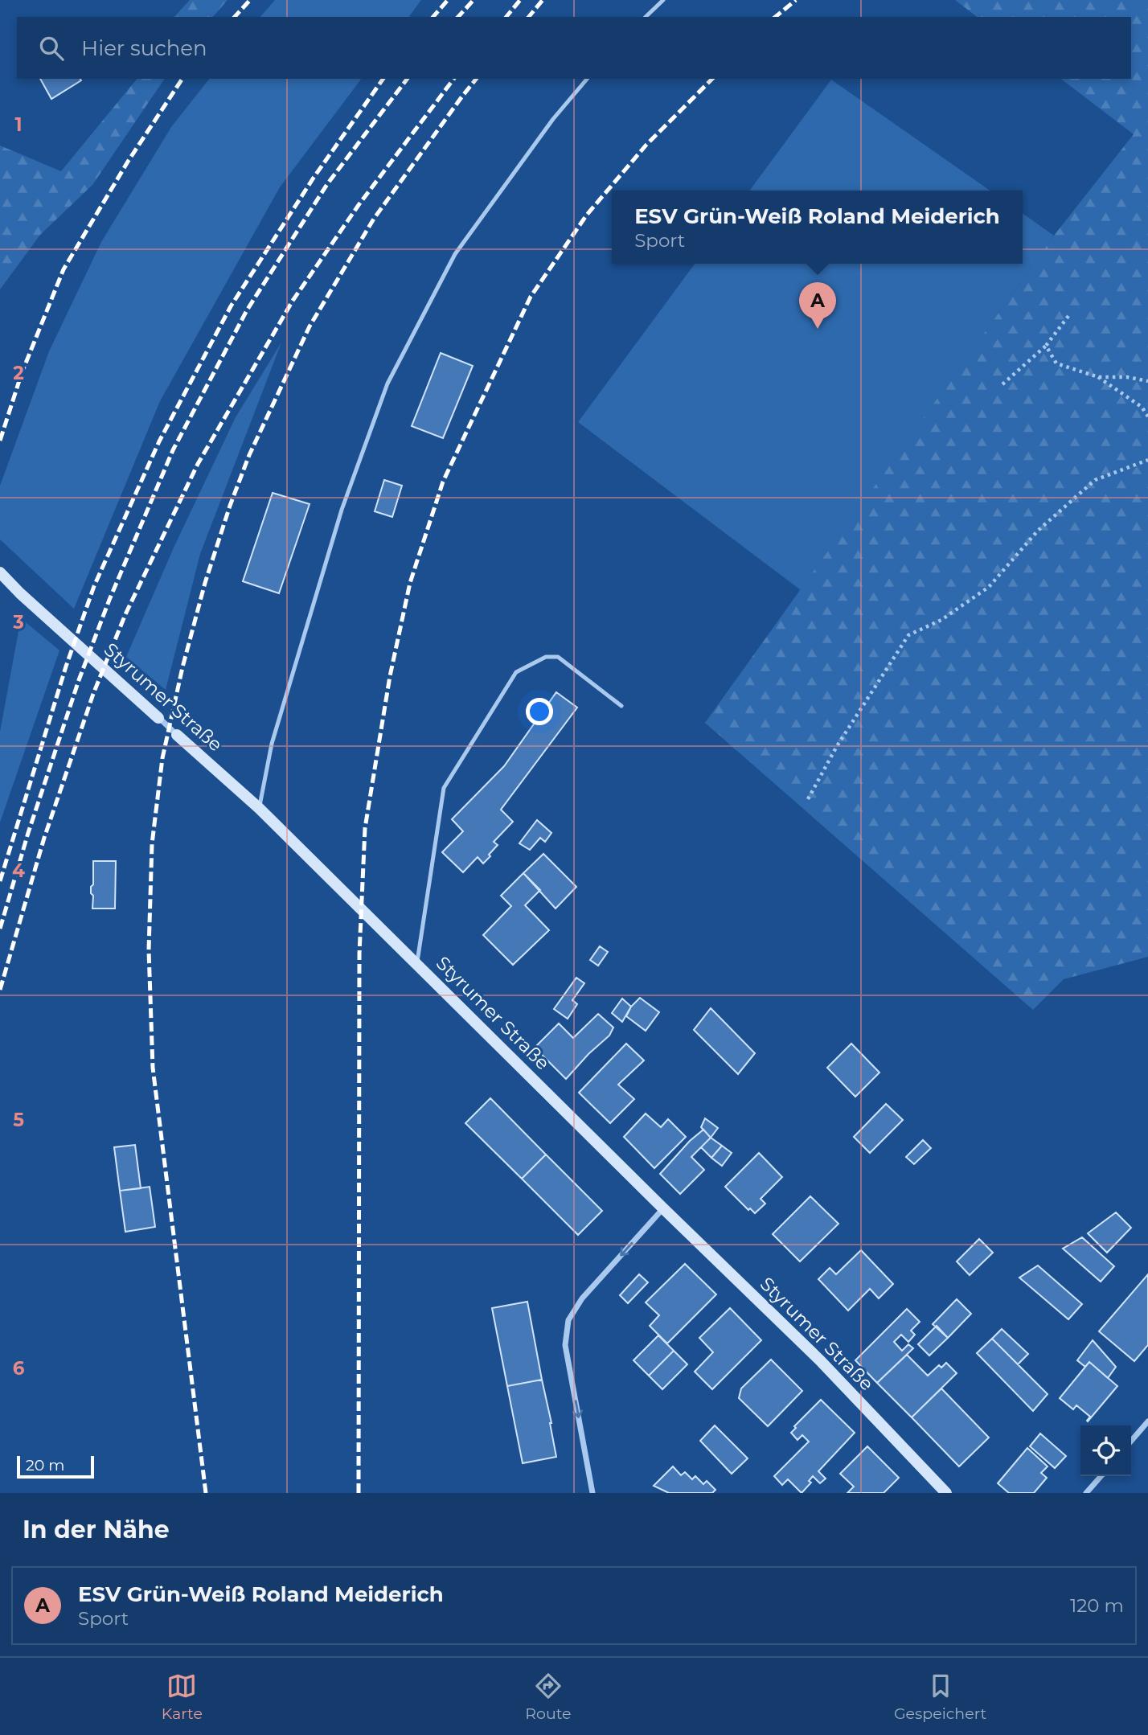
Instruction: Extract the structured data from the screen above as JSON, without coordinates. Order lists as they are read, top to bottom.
{
  "streets": {
    "street": ["Styrumer Straße"]
  },
  "scale_bar": "20 m",
  "page": {
    "search": "Hier suchen",
    "popup": ["ESV Grün-Weiß Roland Meiderich", "Sport"],
    "pins": "A",
    "scale": "20 m",
    "heading": "In der Nähe",
    "list": [
      {
        "mark": "A",
        "name": "ESV Grün-Weiß Roland Meiderich",
        "note": "Sport",
        "value": "120 m"
      }
    ],
    "nav": ["Karte", "Route", "Gespeichert"]
  },
  "grid": {
    "rows": [
      "1",
      "2",
      "3",
      "4",
      "5",
      "6"
    ]
  }
}
